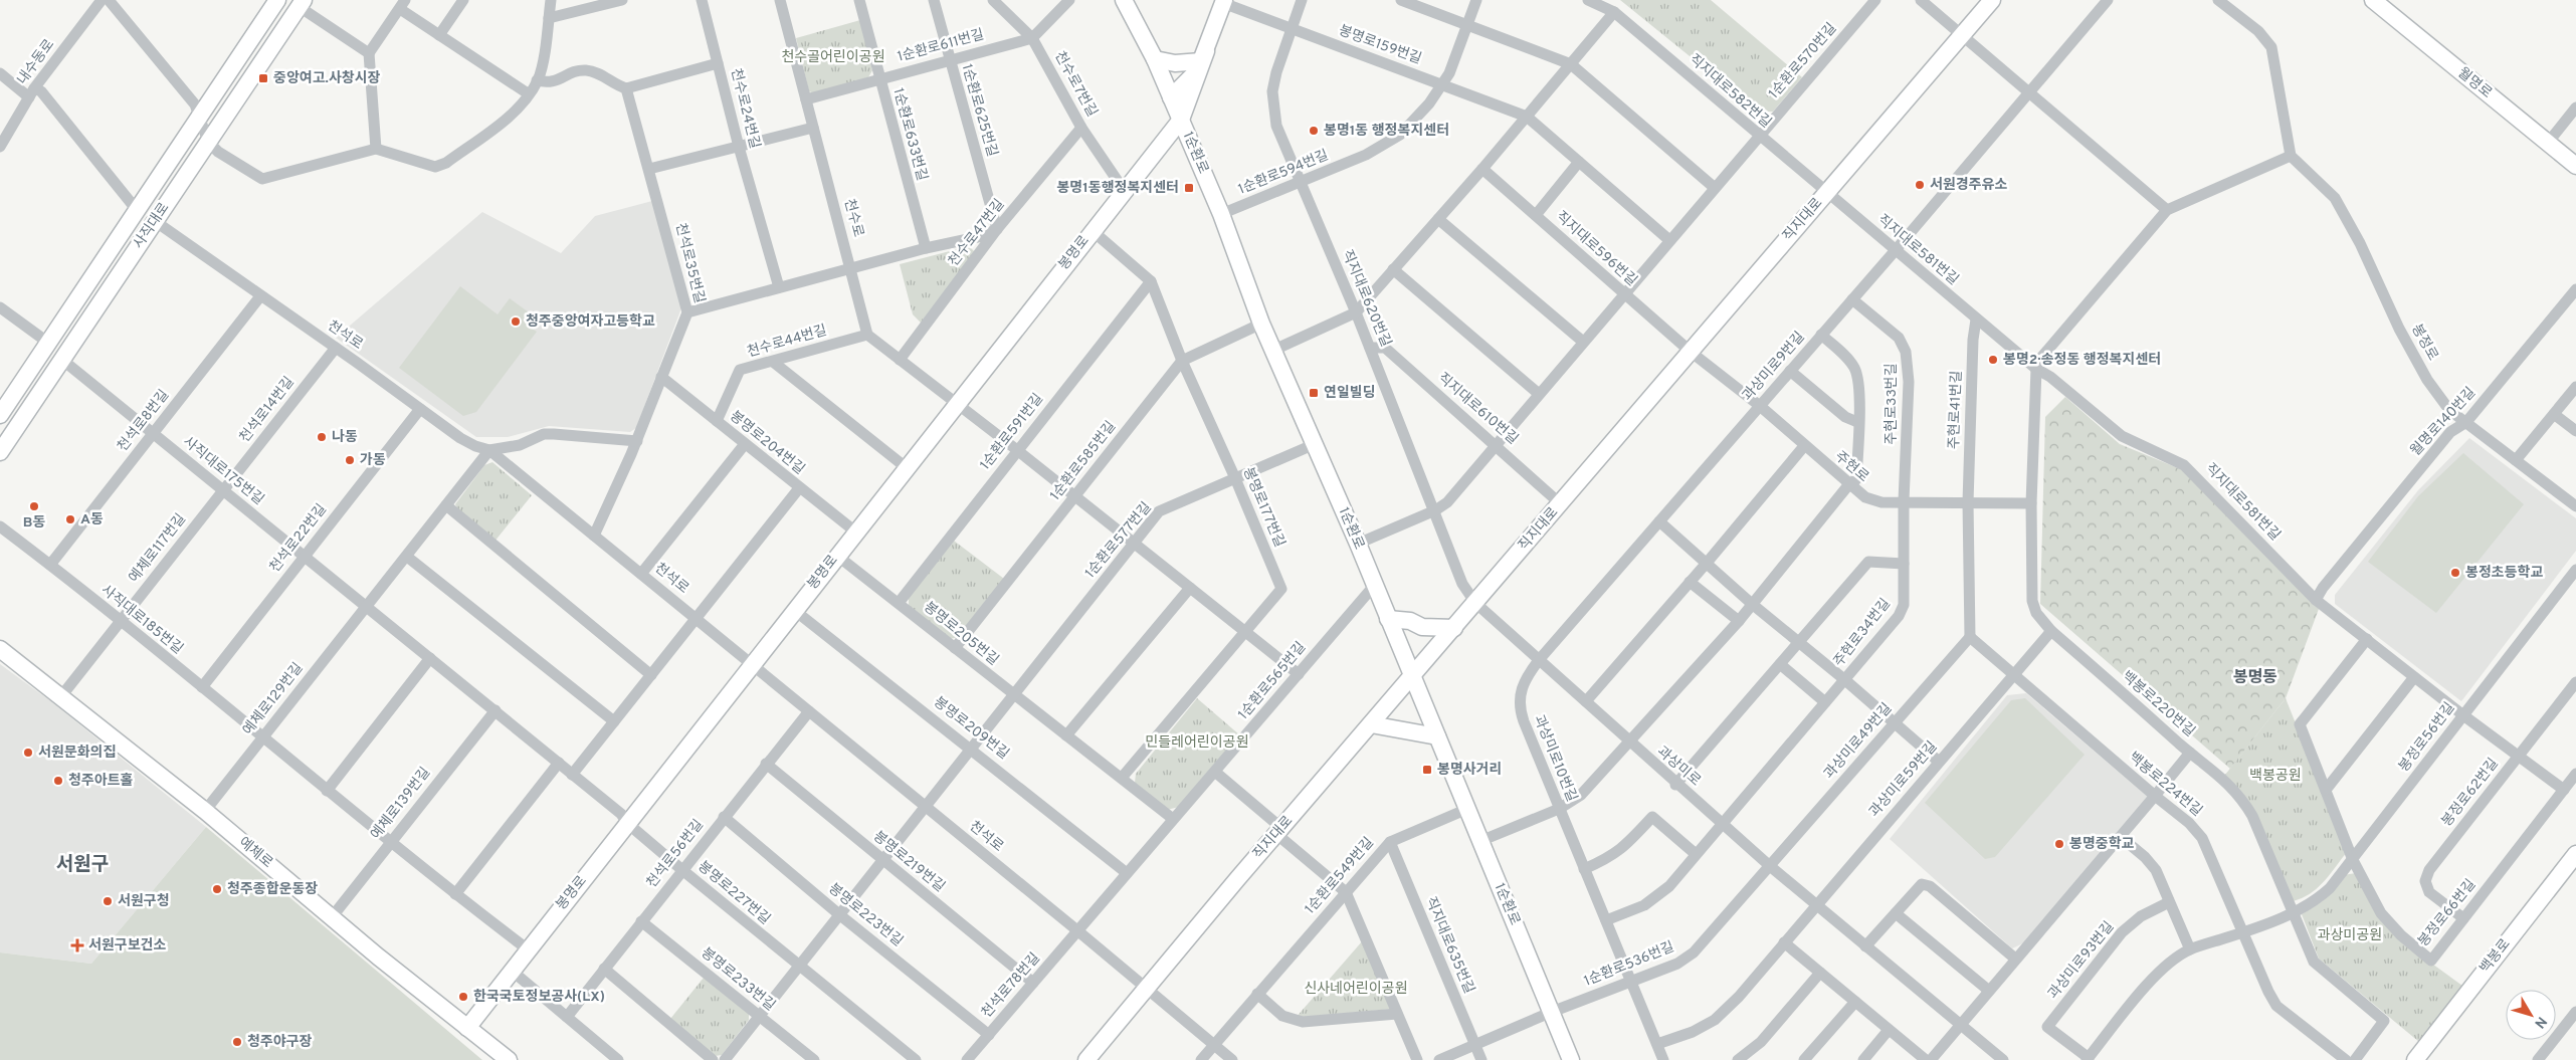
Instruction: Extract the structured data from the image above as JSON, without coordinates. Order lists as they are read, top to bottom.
{
  "streets": {
    "street": [
      "봉명로159번길",
      "1순환로611번길",
      "1순환로570번길",
      "내수동로",
      "월명로",
      "천수로7번길",
      "직지대로582번길",
      "천수로24번길",
      "1순환로625번길",
      "1순환로633번길",
      "1순환로",
      "1순환로594번길",
      "천수로",
      "직지대로",
      "사직대로",
      "천수로47번길",
      "직지대로596번길",
      "직지대로581번길",
      "봉명로",
      "천석로35번길",
      "직지대로620번길",
      "천석로",
      "천수로44번길",
      "봉정로",
      "과상미로9번길",
      "주현로33번길",
      "직지대로610번길",
      "천석로14번길",
      "주현로41번길",
      "천석로8번길",
      "월명로140번길",
      "1순환로591번길",
      "봉명로204번길",
      "1순환로585번길",
      "주현로",
      "사직대로175번길",
      "봉명로177번길",
      "천석로22번길",
      "1순환로577번길",
      "예체로117번길",
      "사직대로185번길",
      "주현로34번길",
      "봉명로205번길",
      "1순환로565번길",
      "예체로129번길",
      "백봉로220번길",
      "봉명로209번길",
      "봉정로56번길",
      "과상미로49번길",
      "과상미로10번길",
      "과상미로",
      "과상미로59번길",
      "백봉로224번길",
      "봉정로62번길",
      "예체로139번길",
      "예체로",
      "천석로56번길",
      "봉명로219번길",
      "1순환로549번길",
      "봉명로227번길",
      "봉정로66번길",
      "봉명로223번길",
      "직지대로635번길",
      "백봉로",
      "과상미로93번길",
      "1순환로536번길",
      "봉명로233번길",
      "천석로78번길"
    ]
  },
  "crossings": [
    ["봉명로159번길", "1순환로594번길"],
    ["봉명로159번길", "직지대로620번길"],
    ["1순환로611번길", "천수로7번길"],
    ["1순환로611번길", "1순환로625번길"],
    ["1순환로611번길", "1순환로633번길"],
    ["1순환로611번길", "천수로"],
    ["1순환로570번길", "직지대로582번길"],
    ["1순환로570번길", "1순환로"],
    ["1순환로570번길", "직지대로596번길"],
    ["1순환로570번길", "직지대로620번길"],
    ["1순환로570번길", "직지대로610번길"],
    ["천수로7번길", "천수로47번길"],
    ["천수로7번길", "봉명로"],
    ["직지대로582번길", "직지대로"],
    ["직지대로582번길", "직지대로581번길"],
    ["천수로24번길", "천석로35번길"],
    ["1순환로625번길", "천수로47번길"],
    ["1순환로", "1순환로594번길"],
    ["1순환로", "직지대로"],
    ["1순환로", "봉명로"],
    ["1순환로", "1순환로585번길"],
    ["1순환로", "1순환로577번길"],
    ["1순환로", "1순환로565번길"],
    ["1순환로", "1순환로549번길"],
    ["1순환로", "1순환로536번길"],
    ["1순환로594번길", "직지대로620번길"],
    ["천수로", "천수로44번길"],
    ["직지대로", "직지대로596번길"],
    ["직지대로", "직지대로581번길"],
    ["직지대로", "직지대로620번길"],
    ["직지대로", "천석로"],
    ["직지대로", "직지대로610번길"],
    ["직지대로", "주현로"],
    ["직지대로", "과상미로"],
    ["사직대로", "천석로"],
    ["사직대로", "사직대로175번길"],
    ["직지대로596번길", "주현로"],
    ["직지대로581번길", "과상미로9번길"],
    ["직지대로581번길", "주현로41번길"],
    ["직지대로581번길", "월명로140번길"],
    ["직지대로581번길", "백봉로220번길"],
    ["직지대로581번길", "봉정로56번길"],
    ["직지대로581번길", "봉정로62번길"],
    ["직지대로581번길", "봉정로66번길"],
    ["봉명로", "천석로"],
    ["봉명로", "봉명로204번길"],
    ["봉명로", "봉명로177번길"],
    ["봉명로", "사직대로185번길"],
    ["봉명로", "봉명로205번길"],
    ["봉명로", "봉명로209번길"],
    ["봉명로", "예체로"],
    ["봉명로", "봉명로227번길"],
    ["천석로35번길", "천석로"],
    ["천석로35번길", "봉명로204번길"],
    ["직지대로620번길", "직지대로610번길"],
    ["직지대로620번길", "과상미로"],
    ["천석로", "천석로14번길"],
    ["천석로", "천석로8번길"],
    ["천석로", "천석로22번길"],
    ["천석로", "1순환로577번길"],
    ["천석로", "예체로129번길"],
    ["천석로", "천석로56번길"],
    ["천석로", "1순환로549번길"],
    ["천석로", "천석로78번길"],
    ["천수로44번길", "봉명로204번길"],
    ["봉정로", "월명로140번길"],
    ["과상미로9번길", "주현로33번길"],
    ["과상미로9번길", "주현로"],
    ["과상미로9번길", "주현로34번길"],
    ["과상미로9번길", "과상미로10번길"],
    ["과상미로9번길", "과상미로"],
    ["주현로33번길", "주현로"],
    ["주현로33번길", "주현로34번길"],
    ["천석로14번길", "사직대로175번길"],
    ["천석로14번길", "예체로117번길"],
    ["주현로41번길", "주현로"],
    ["주현로41번길", "과상미로49번길"],
    ["주현로41번길", "백봉로224번길"],
    ["천석로8번길", "사직대로175번길"],
    ["천석로8번길", "사직대로185번길"],
    ["1순환로591번길", "봉명로177번길"],
    ["1순환로591번길", "봉명로205번길"],
    ["1순환로585번길", "봉명로177번길"],
    ["1순환로585번길", "봉명로205번길"],
    ["주현로", "주현로34번길"],
    ["주현로", "백봉로220번길"],
    ["사직대로175번길", "천석로22번길"],
    ["사직대로175번길", "예체로117번길"],
    ["사직대로175번길", "예체로129번길"],
    ["사직대로175번길", "예체로139번길"],
    ["사직대로175번길", "봉명로227번길"],
    ["봉명로177번길", "1순환로577번길"],
    ["봉명로177번길", "봉명로205번길"],
    ["천석로22번길", "사직대로185번길"],
    ["1순환로577번길", "봉명로205번길"],
    ["1순환로577번길", "봉명로209번길"],
    ["1순환로577번길", "봉명로219번길"],
    ["1순환로577번길", "봉명로227번길"],
    ["1순환로577번길", "봉명로223번길"],
    ["1순환로577번길", "봉명로233번길"],
    ["예체로117번길", "사직대로185번길"],
    ["예체로117번길", "예체로"],
    ["사직대로185번길", "예체로129번길"],
    ["사직대로185번길", "예체로139번길"],
    ["봉명로205번길", "1순환로565번길"],
    ["1순환로565번길", "봉명로209번길"],
    ["1순환로565번길", "천석로78번길"],
    ["예체로129번길", "예체로"],
    ["백봉로220번길", "봉정로56번길"],
    ["백봉로220번길", "과상미로59번길"],
    ["봉명로209번길", "천석로78번길"],
    ["봉정로56번길", "백봉로224번길"],
    ["봉정로56번길", "봉정로66번길"],
    ["봉정로56번길", "과상미로93번길"],
    ["과상미로49번길", "과상미로"],
    ["과상미로49번길", "백봉로224번길"],
    ["과상미로49번길", "1순환로536번길"],
    ["과상미로10번길", "과상미로"],
    ["과상미로10번길", "과상미로59번길"],
    ["과상미로10번길", "1순환로536번길"],
    ["과상미로", "과상미로59번길"],
    ["과상미로", "1순환로536번길"],
    ["과상미로59번길", "백봉로224번길"],
    ["봉정로62번길", "봉정로66번길"],
    ["예체로139번길", "예체로"],
    ["예체로139번길", "봉명로227번길"],
    ["천석로56번길", "봉명로219번길"],
    ["천석로56번길", "봉명로227번길"],
    ["천석로56번길", "봉명로223번길"],
    ["천석로56번길", "봉명로233번길"],
    ["봉명로219번길", "천석로78번길"],
    ["1순환로549번길", "직지대로635번길"],
    ["봉명로223번길", "천석로78번길"],
    ["직지대로635번길", "1순환로536번길"]
  ],
  "districts": ["봉명동", "서원구"],
  "parks": [
    "천수골어린이공원",
    "민들레어린이공원",
    "백봉공원",
    "과상미공원",
    "신사네어린이공원"
  ],
  "places": {
    "transit": [
      "중앙여고.사창시장",
      "봉명1동행정복지센터",
      "연일빌딩",
      "봉명사거리"
    ],
    "other": [
      "봉명1동 행정복지센터",
      "서원경주유소",
      "청주중앙여자고등학교",
      "봉명2·송정동 행정복지센터",
      "나동",
      "가동",
      "B동",
      "A동",
      "봉정초등학교",
      "서원문화의집",
      "청주아트홀",
      "봉명중학교",
      "청주종합운동장",
      "서원구청",
      "한국국토정보공사(LX)",
      "청주야구장"
    ],
    "health": ["서원구보건소"]
  },
  "north": "bottom right"
}
